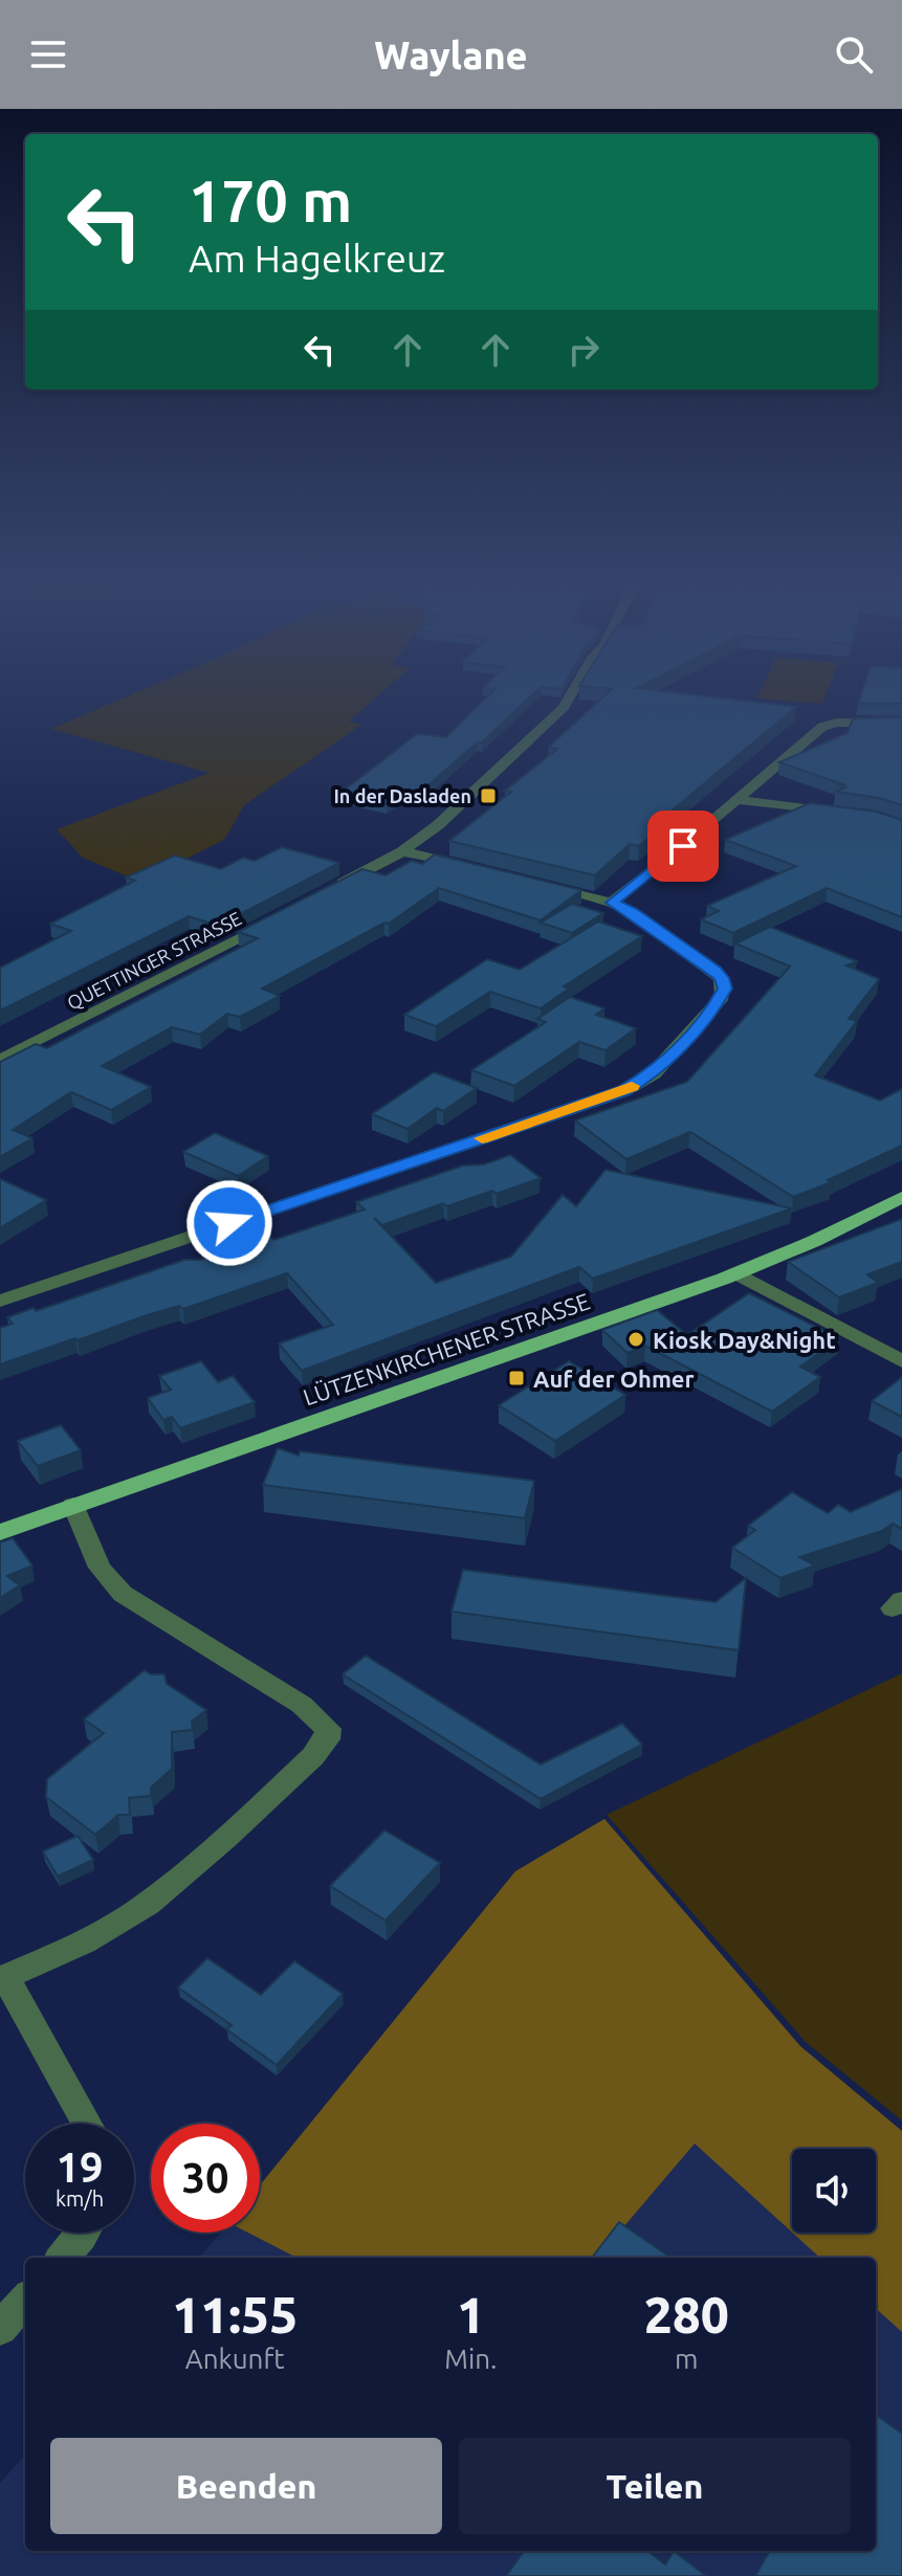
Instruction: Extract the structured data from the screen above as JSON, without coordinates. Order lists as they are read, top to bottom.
{
  "streets": {
    "main road": ["LÜTZENKIRCHENER STRASSE"],
    "street": ["QUETTINGER STRASSE"]
  },
  "places": {
    "transit": ["In der Dasladen", "Auf der Ohmer"],
    "other": ["Kiosk Day&Night"]
  },
  "page": {
    "header": "Waylane",
    "turn": ["170 m", "Am Hagelkreuz"],
    "speed": "19 km/h",
    "limit": "30",
    "eta": [
      "11:55",
      "Ankunft",
      "1",
      "Min.",
      "280",
      "m"
    ],
    "buttons": ["Beenden", "Teilen"]
  }
}
